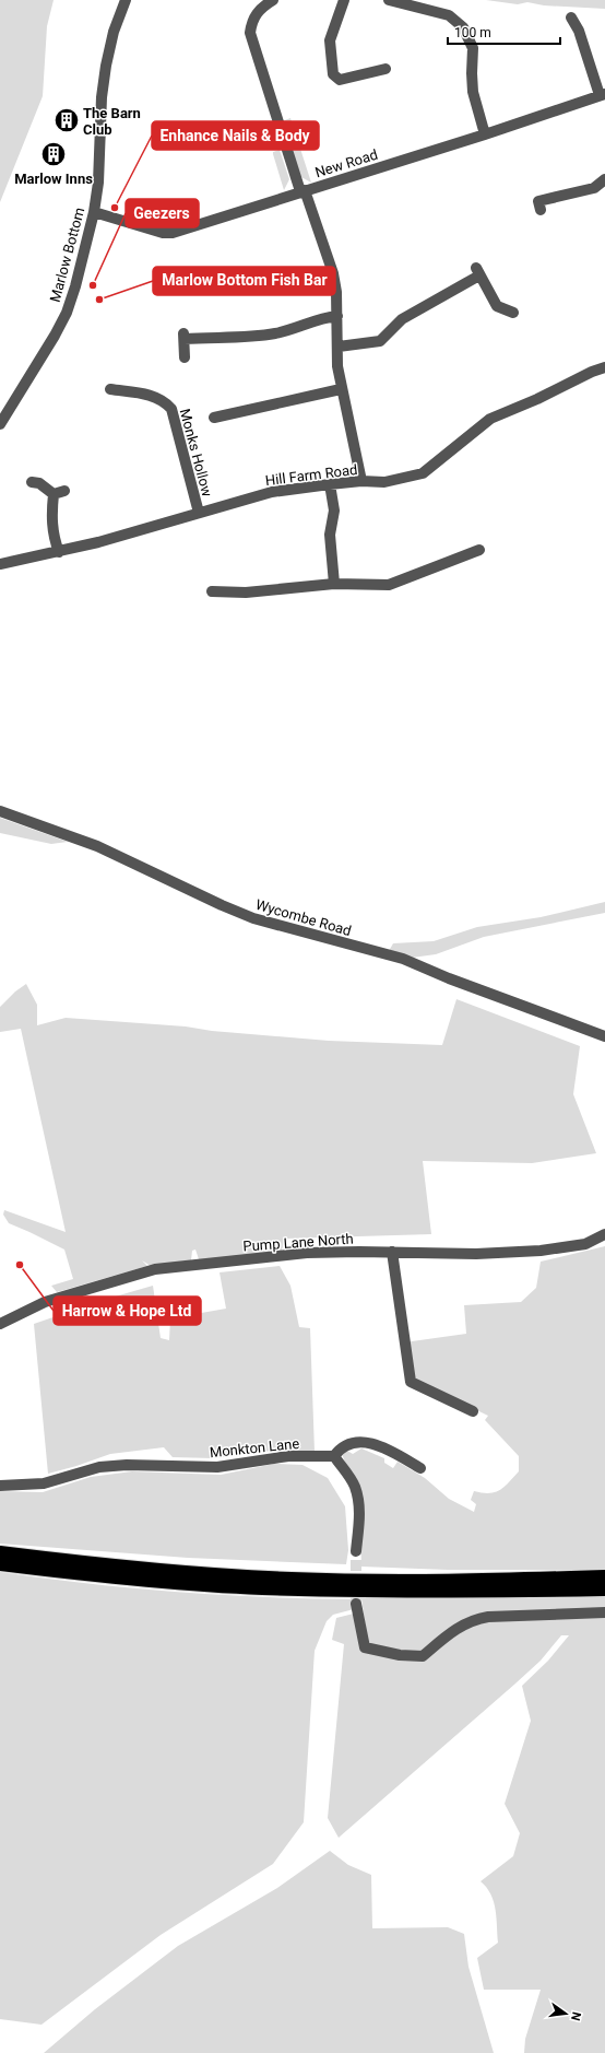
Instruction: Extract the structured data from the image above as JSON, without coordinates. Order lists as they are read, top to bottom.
{
  "streets": {
    "street": [
      "New Road",
      "Marlow Bottom",
      "Monks Hollow",
      "Hill Farm Road",
      "Wycombe Road",
      "Pump Lane North",
      "Monkton Lane"
    ]
  },
  "crossings": [
    ["New Road", "Marlow Bottom"],
    ["Monks Hollow", "Hill Farm Road"]
  ],
  "places": {
    "building": ["The Barn Club", "Marlow Inns"],
    "other": [
      "Enhance Nails & Body",
      "Geezers",
      "Marlow Bottom Fish Bar",
      "Harrow & Hope Ltd"
    ]
  },
  "scale_bar": "100 m",
  "north": "right"
}
